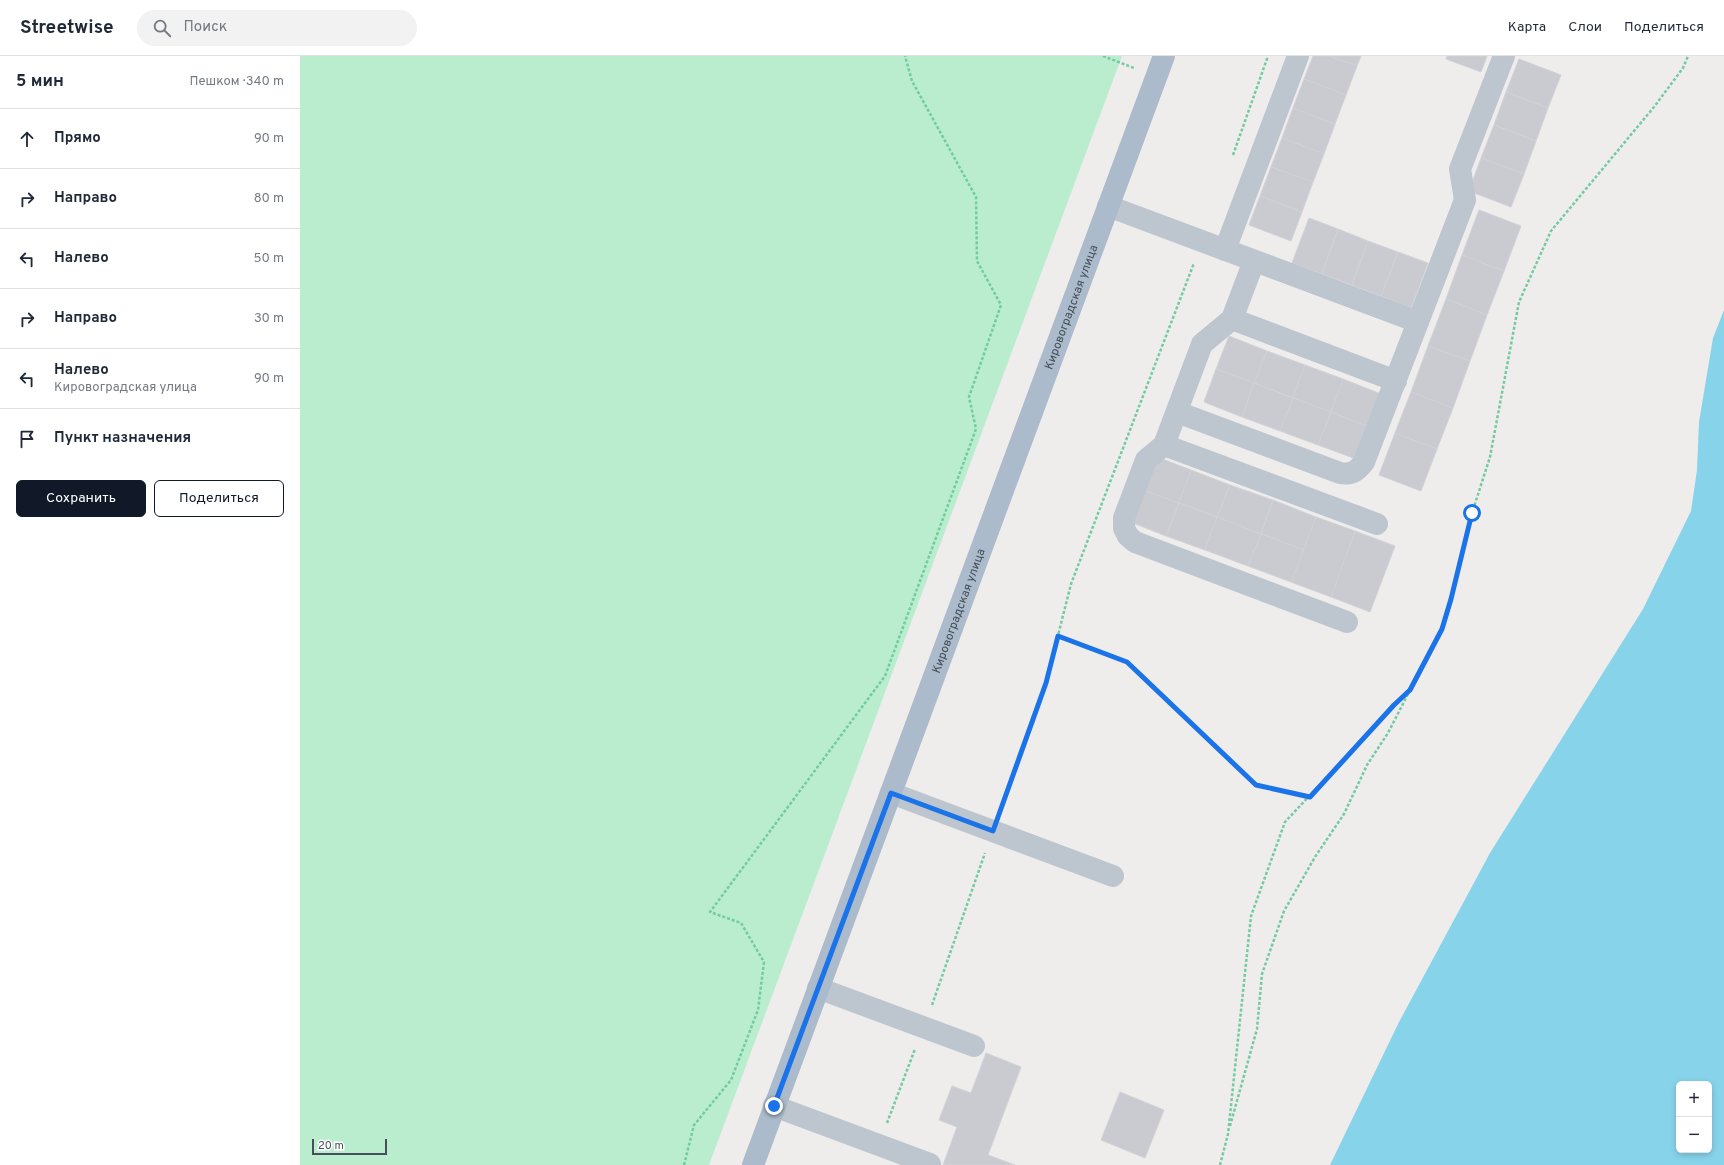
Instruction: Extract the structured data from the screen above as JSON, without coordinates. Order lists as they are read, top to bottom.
{
  "streets": {
    "main road": ["Кировоградская улица"]
  },
  "scale_bar": "20 m",
  "page": {
    "header": "Streetwise",
    "search": "Поиск",
    "nav": ["Карта", "Слои", "Поделиться"],
    "heading": ["5 мин", "Пешком · 340 m"],
    "list": [
      ["Прямо", "90 m"],
      ["Направо", "80 m"],
      ["Налево", "50 m"],
      ["Направо", "30 m"],
      ["Налево", "Кировоградская улица", "90 m"],
      "Пункт назначения"
    ],
    "buttons": ["Сохранить", "Поделиться"],
    "map_buttons": ["+", "−"],
    "scale": "20 m"
  }
}
